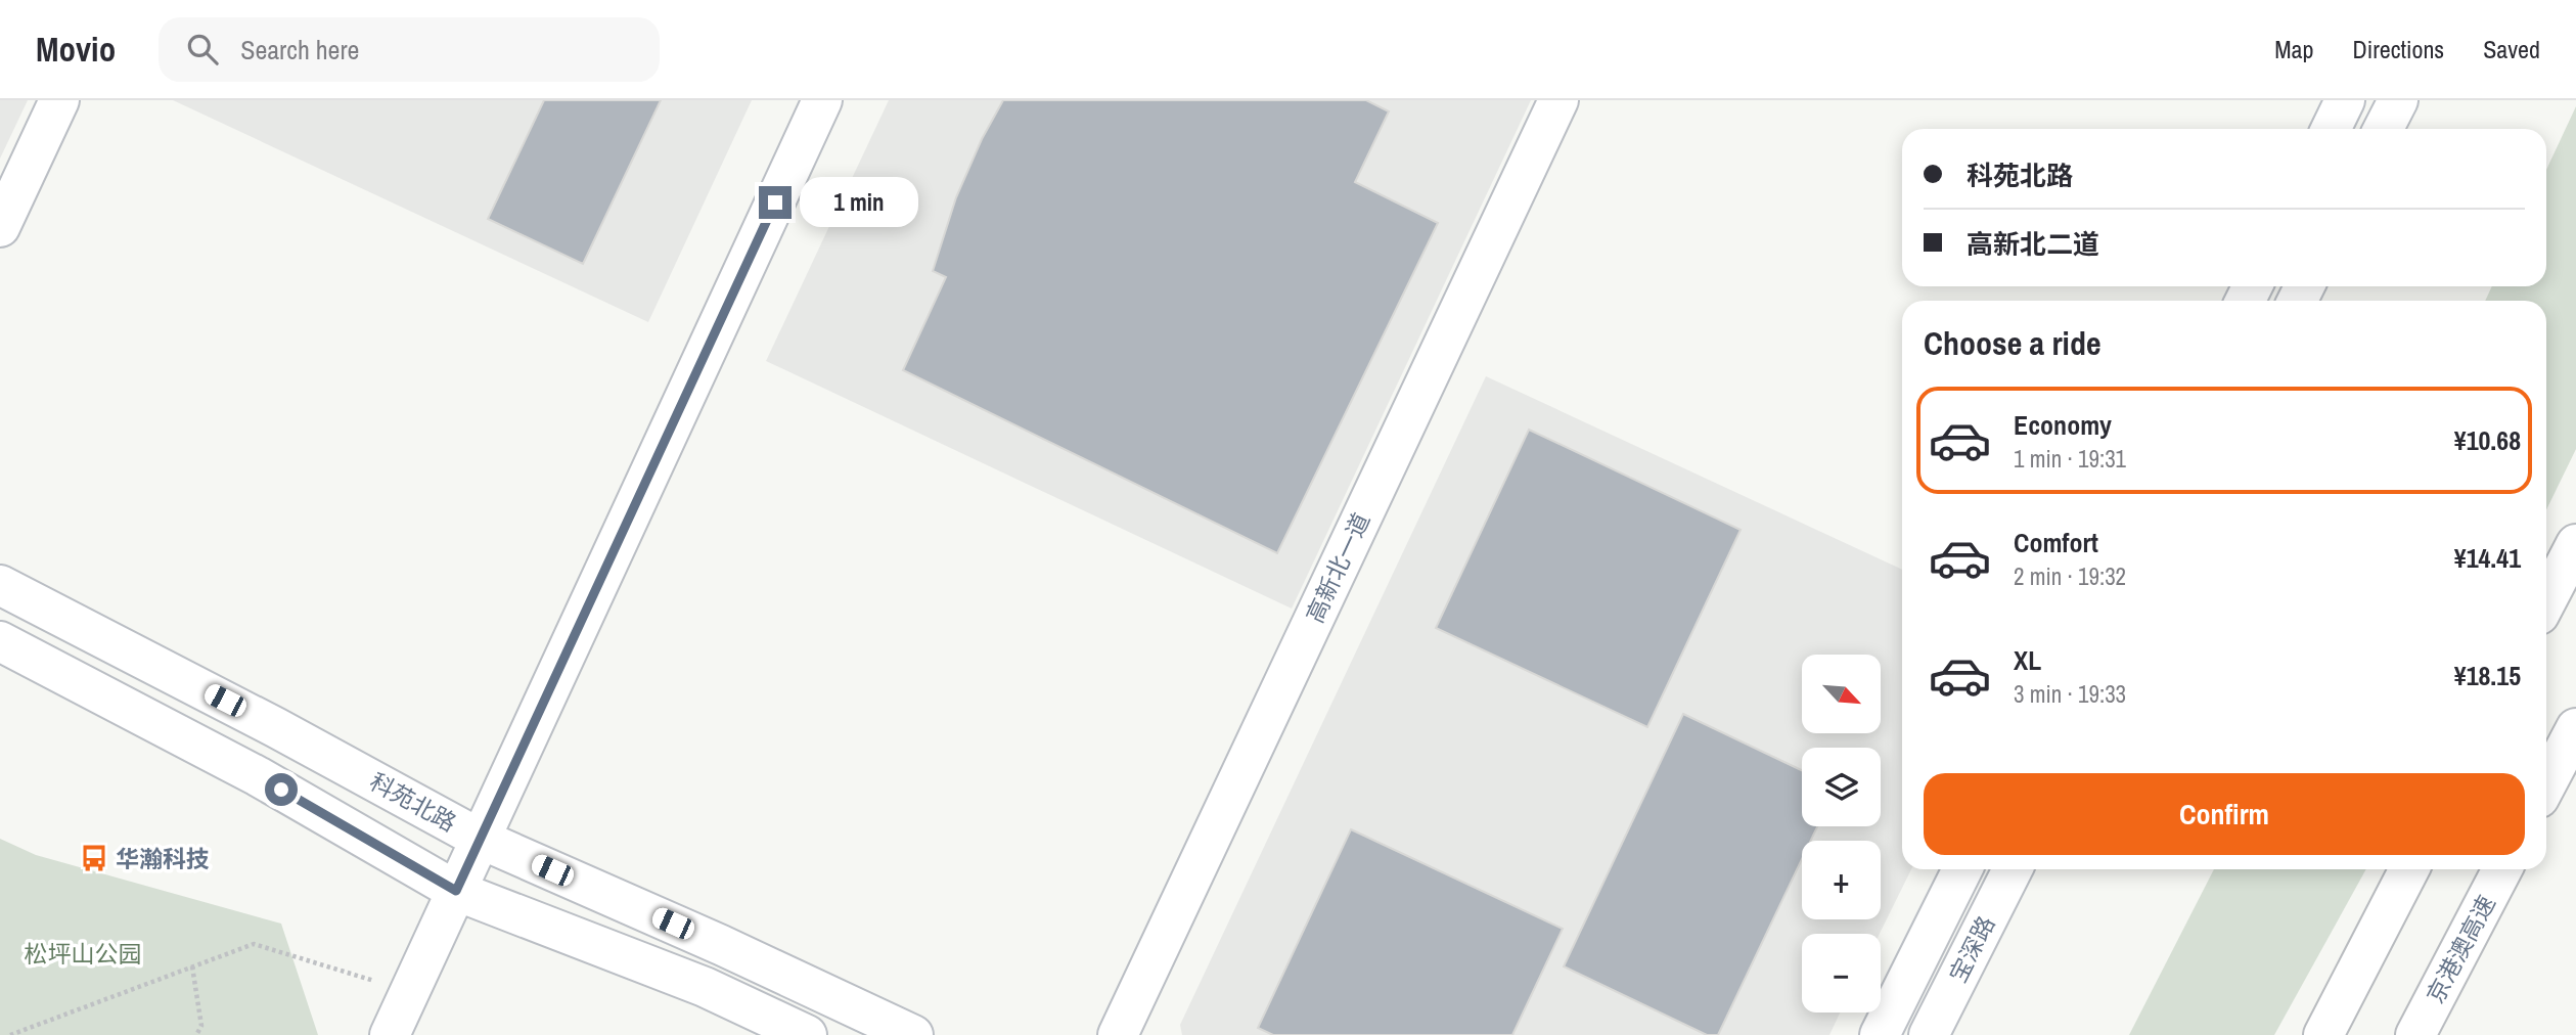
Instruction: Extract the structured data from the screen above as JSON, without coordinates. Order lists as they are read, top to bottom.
{
  "streets": {
    "main road": [
      "高新北一道",
      "科苑北路",
      "宝深路",
      "京港澳高速"
    ]
  },
  "parks": ["松坪山公园"],
  "places": {
    "bus stop": ["华瀚科技"]
  },
  "north": "bottom right",
  "page": {
    "header": "Movio",
    "search": "Search here",
    "nav": ["Map", "Directions", "Saved"],
    "banner": ["科苑北路", "高新北二道"],
    "bubble": "1 min",
    "heading": "Choose a ride",
    "list": [
      {
        "name": "Economy",
        "note": "1 min · 19:31",
        "value": "¥10.68"
      },
      {
        "name": "Comfort",
        "note": "2 min · 19:32",
        "value": "¥14.41"
      },
      {
        "name": "XL",
        "note": "3 min · 19:33",
        "value": "¥18.15"
      }
    ],
    "map_buttons": ["+", "−"],
    "buttons": "Confirm"
  }
}
